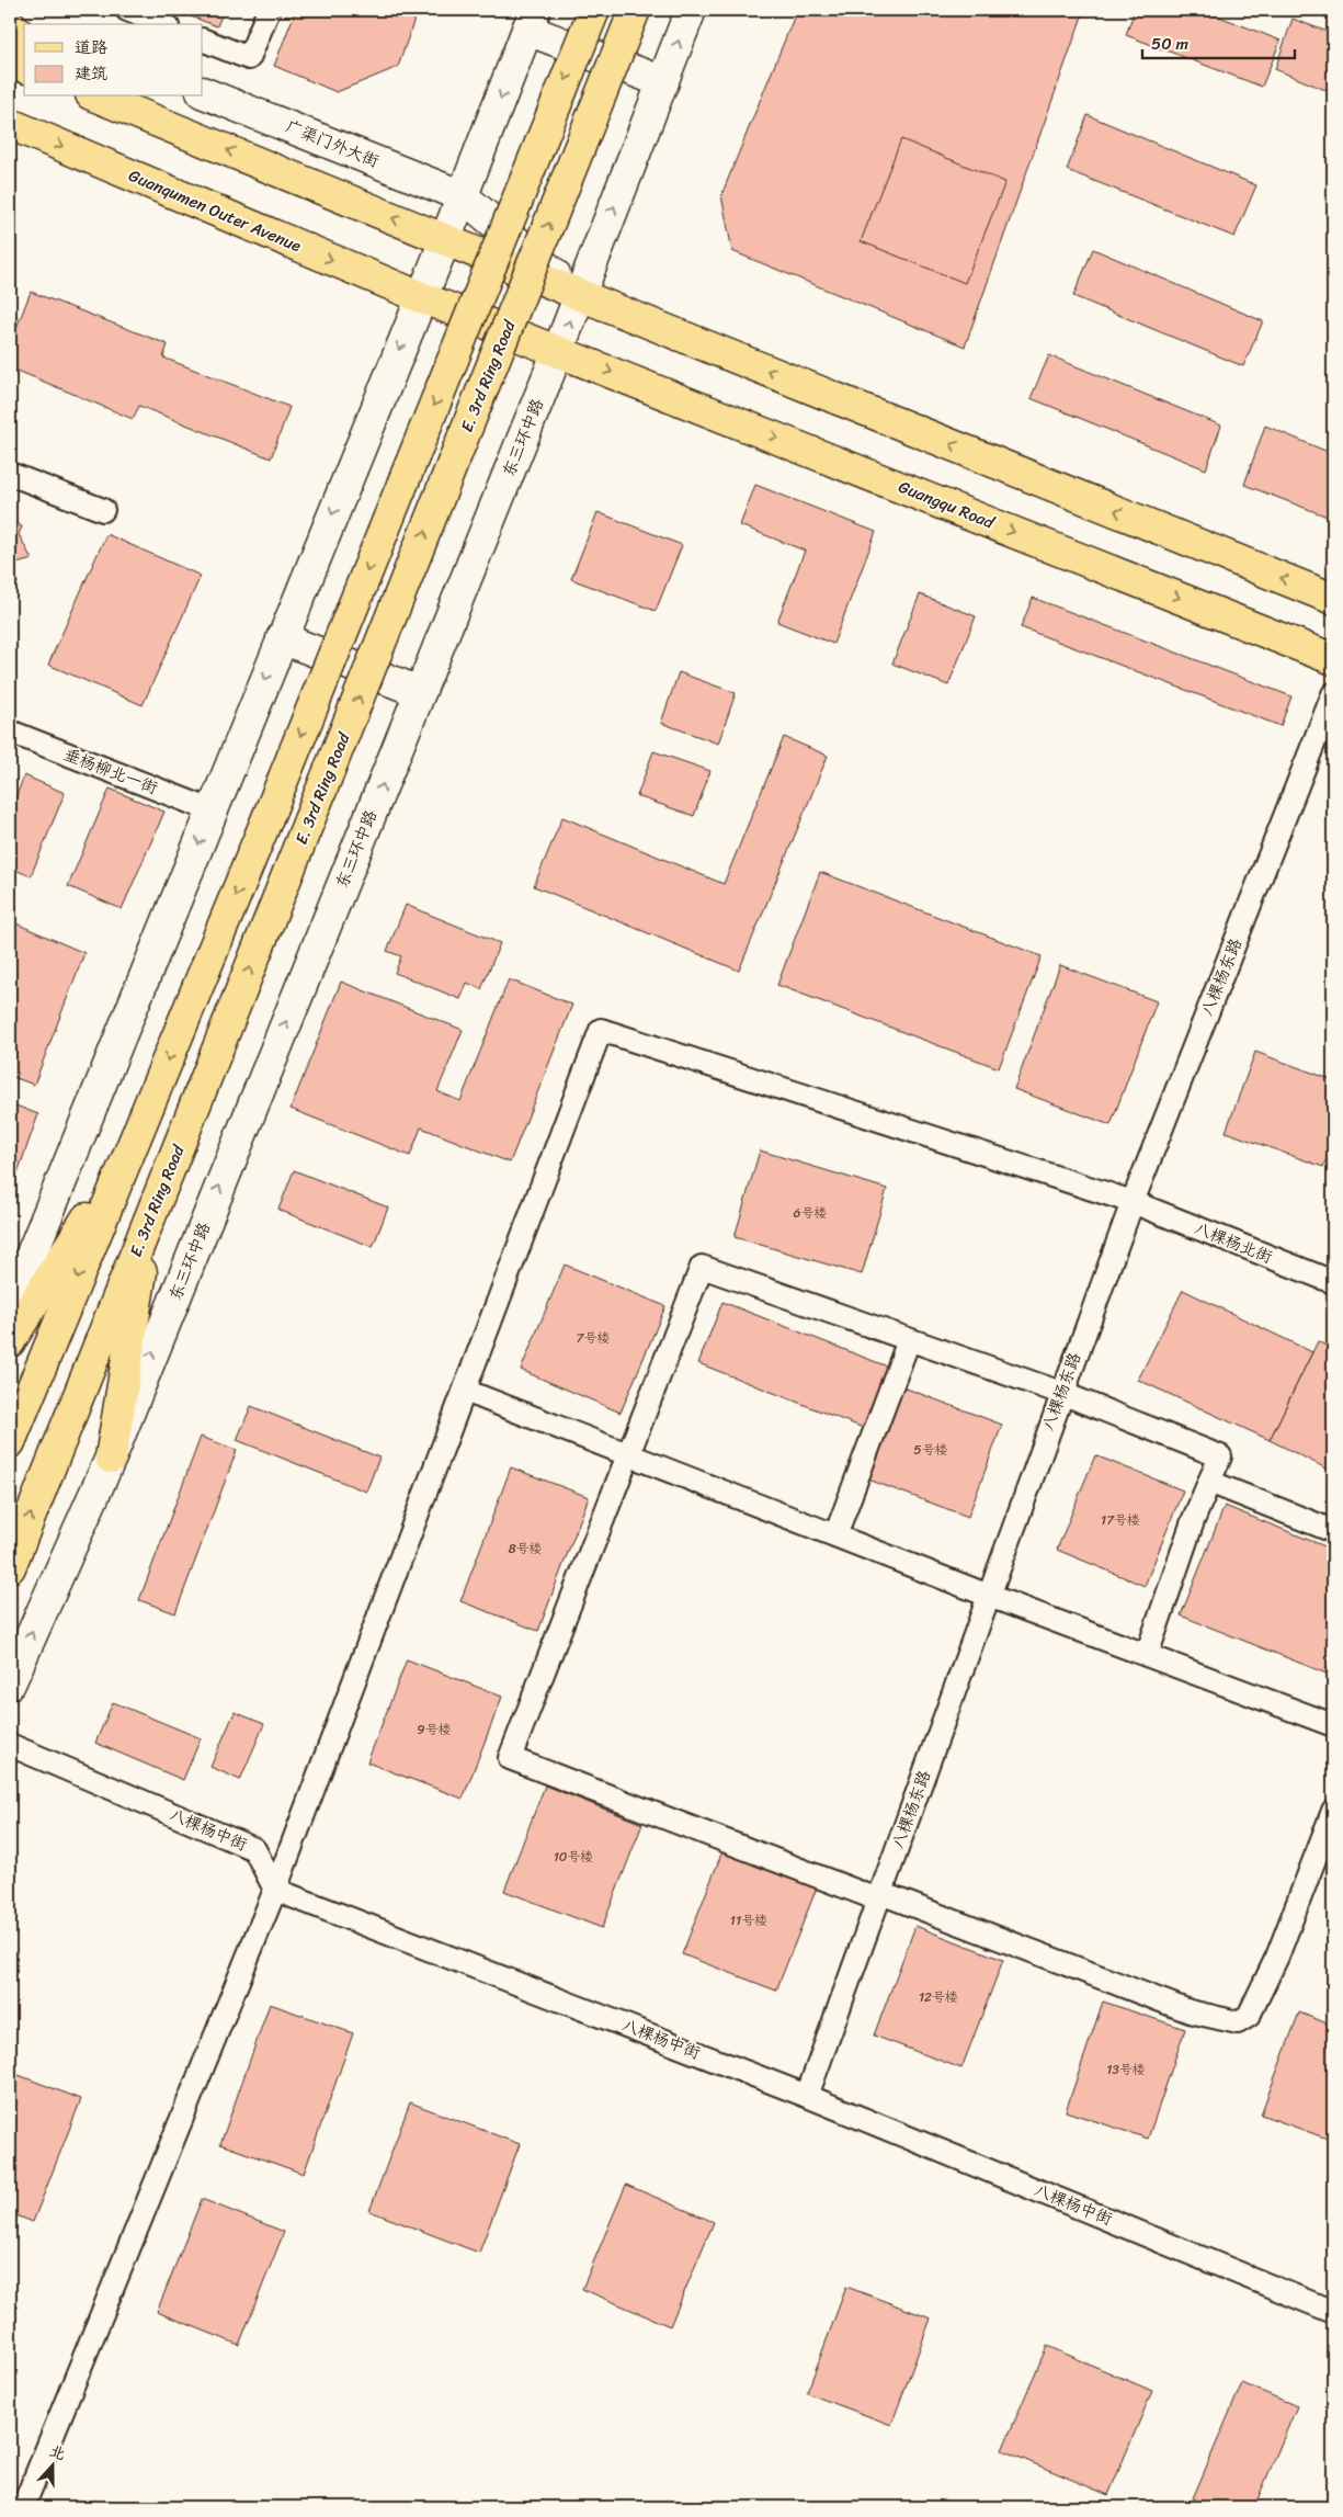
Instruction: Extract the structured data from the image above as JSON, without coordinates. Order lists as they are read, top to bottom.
{
  "streets": {
    "main road": ["Guanqumen Outer Avenue", "E. 3rd Ring Road", "Guangqu Road"],
    "street": [
      "广渠门外大街",
      "东三环中路",
      "垂杨柳北一街",
      "八棵杨东路",
      "八棵杨北街",
      "八棵杨中街"
    ]
  },
  "crossings": [
    ["广渠门外大街", "东三环中路"],
    ["Guanqumen Outer Avenue", "东三环中路"],
    ["Guanqumen Outer Avenue", "Guangqu Road"],
    ["东三环中路", "Guangqu Road"],
    ["八棵杨东路", "八棵杨北街"],
    ["八棵杨东路", "八棵杨中街"]
  ],
  "house_numbers": [
    "6号楼",
    "7号楼",
    "5号楼",
    "17号楼",
    "8号楼",
    "9号楼",
    "10号楼",
    "11号楼",
    "12号楼",
    "13号楼"
  ],
  "legend": ["道路", "建筑"],
  "scale_bar": "50 m",
  "north": "top"
}
